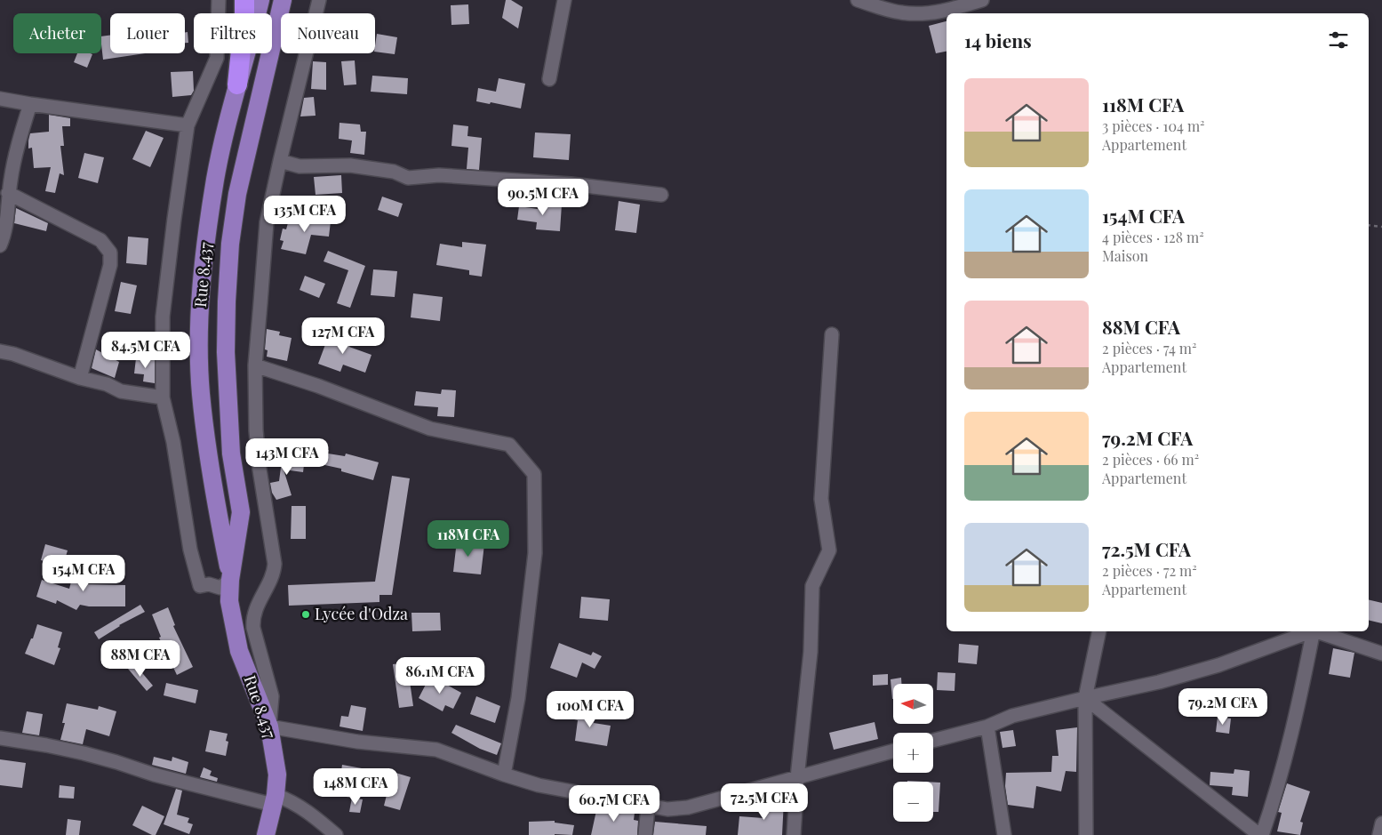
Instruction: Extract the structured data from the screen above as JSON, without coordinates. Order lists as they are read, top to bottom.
{
  "streets": {
    "main road": ["Rue 8.437"]
  },
  "places": ["Lycée d'Odza"],
  "north": "left",
  "page": {
    "chip": [
      "Acheter",
      "Louer",
      "Filtres",
      "Nouveau"
    ],
    "heading": "14 biens",
    "list": [
      {
        "name": "118M CFA",
        "note": "3 pièces · 104 m² · Appartement"
      },
      {
        "name": "154M CFA",
        "note": "4 pièces · 128 m² · Maison"
      },
      {
        "name": "88M CFA",
        "note": "2 pièces · 74 m² · Appartement"
      },
      {
        "name": "79.2M CFA",
        "note": "2 pièces · 66 m² · Appartement"
      },
      {
        "name": "72.5M CFA",
        "note": "2 pièces · 72 m² · Appartement"
      }
    ],
    "price": [
      "90.5M CFA",
      "135M CFA",
      "127M CFA",
      "84.5M CFA",
      "143M CFA",
      "118M CFA",
      "154M CFA",
      "88M CFA",
      "86.1M CFA",
      "79.2M CFA",
      "100M CFA",
      "148M CFA",
      "72.5M CFA",
      "60.7M CFA"
    ],
    "map_buttons": ["+", "−"]
  }
}
